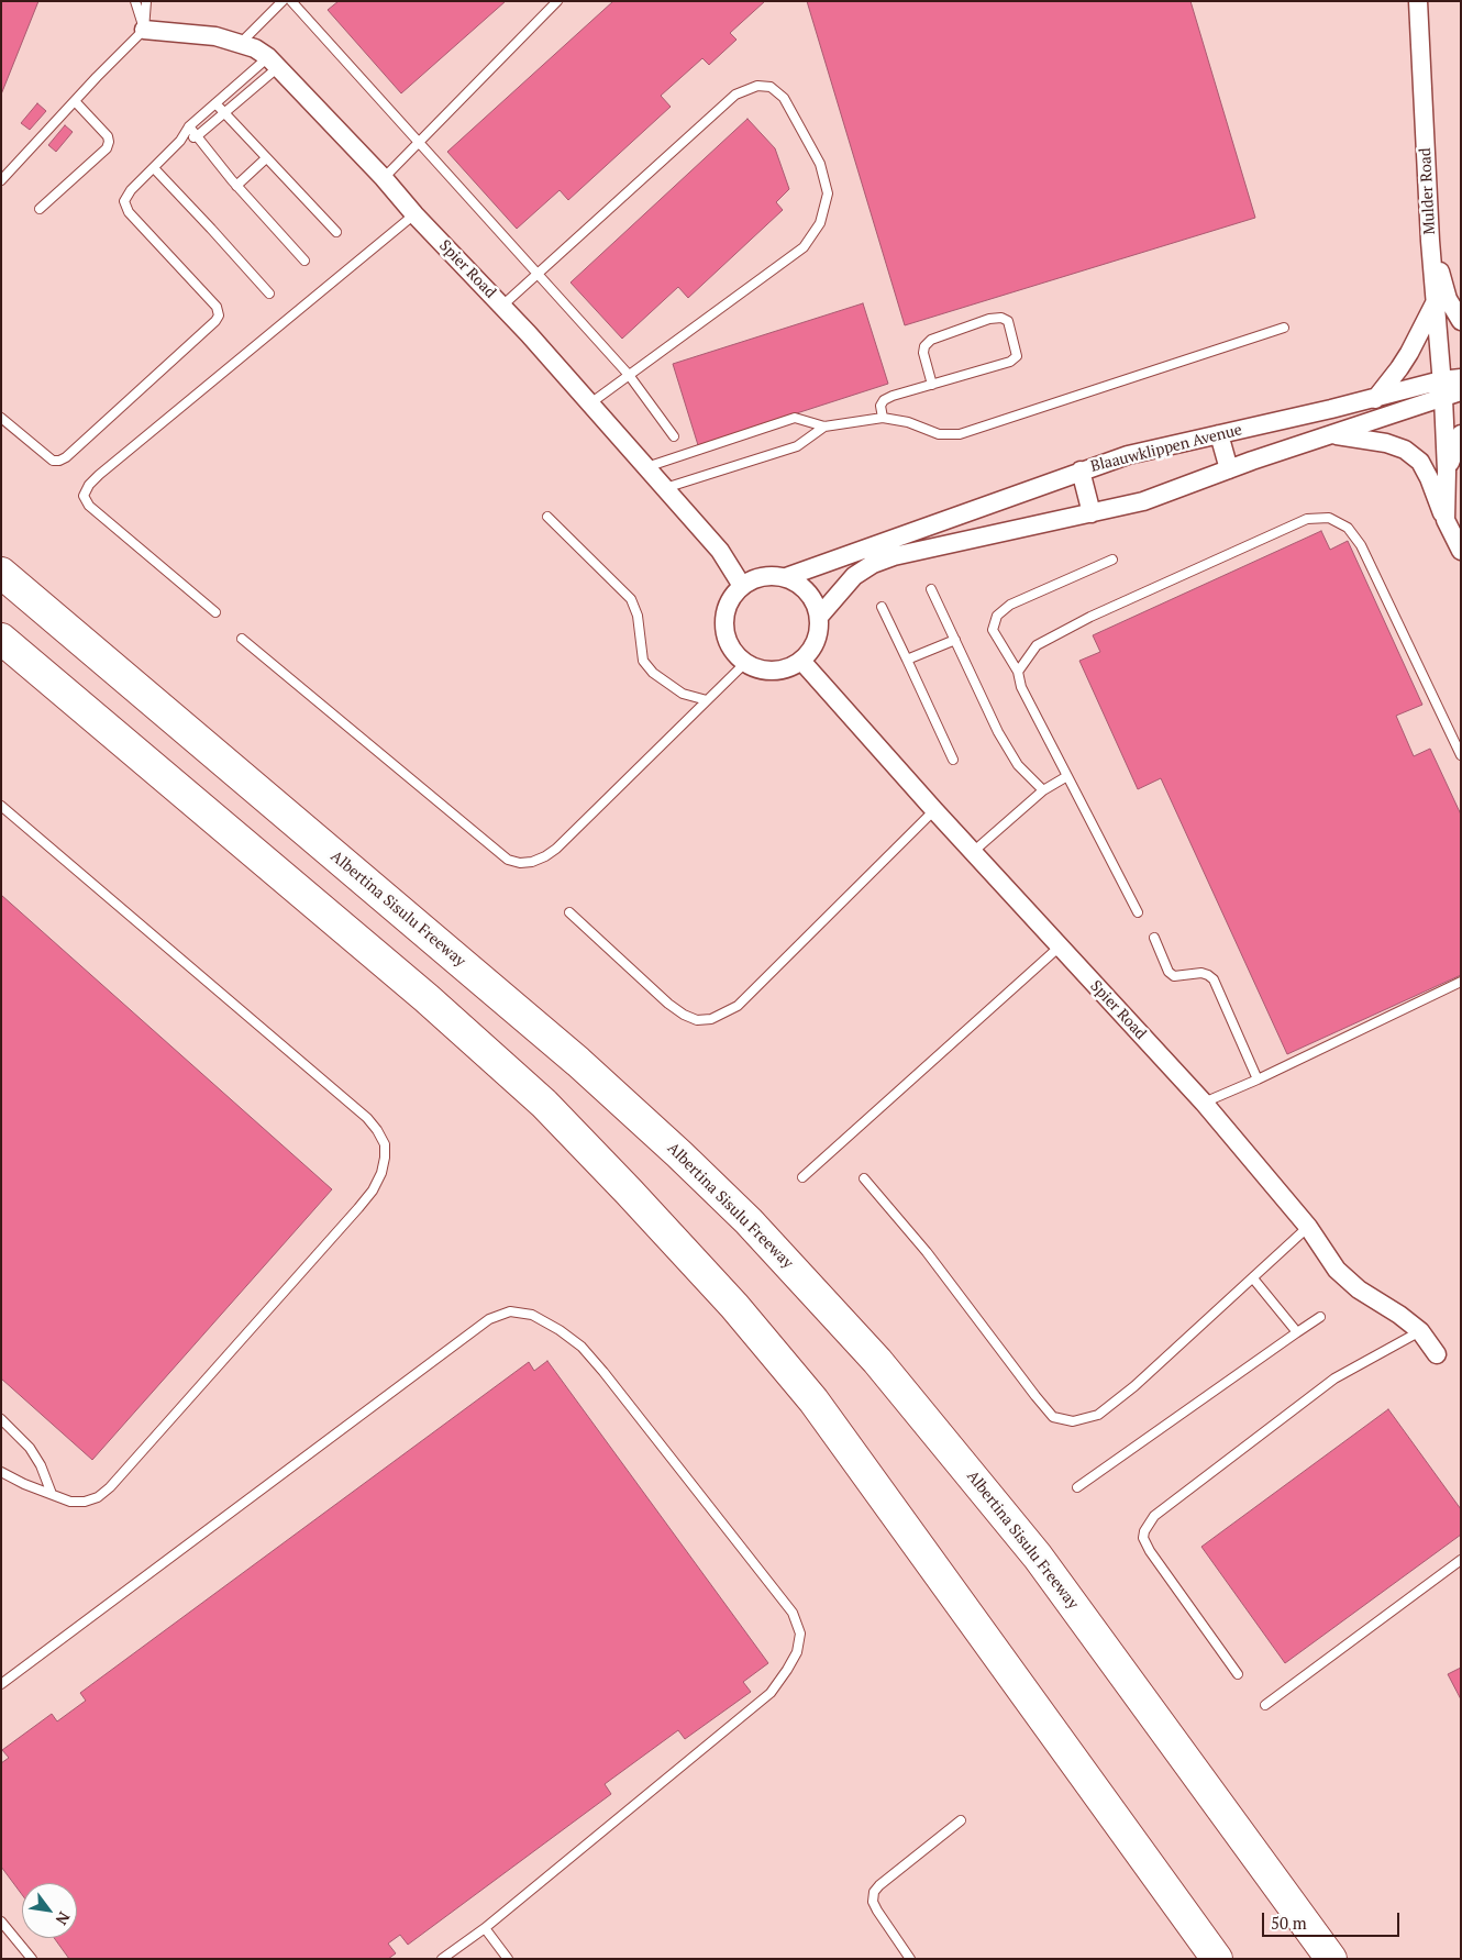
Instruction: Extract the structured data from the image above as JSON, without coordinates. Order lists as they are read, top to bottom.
{
  "streets": {
    "highway": ["Albertina Sisulu Freeway"],
    "street": ["Mulder Road", "Spier Road", "Blaauwklippen Avenue"]
  },
  "crossings": [
    ["Mulder Road", "Blaauwklippen Avenue"],
    ["Spier Road", "Blaauwklippen Avenue"]
  ],
  "scale_bar": "50 m",
  "north": "bottom right"
}
